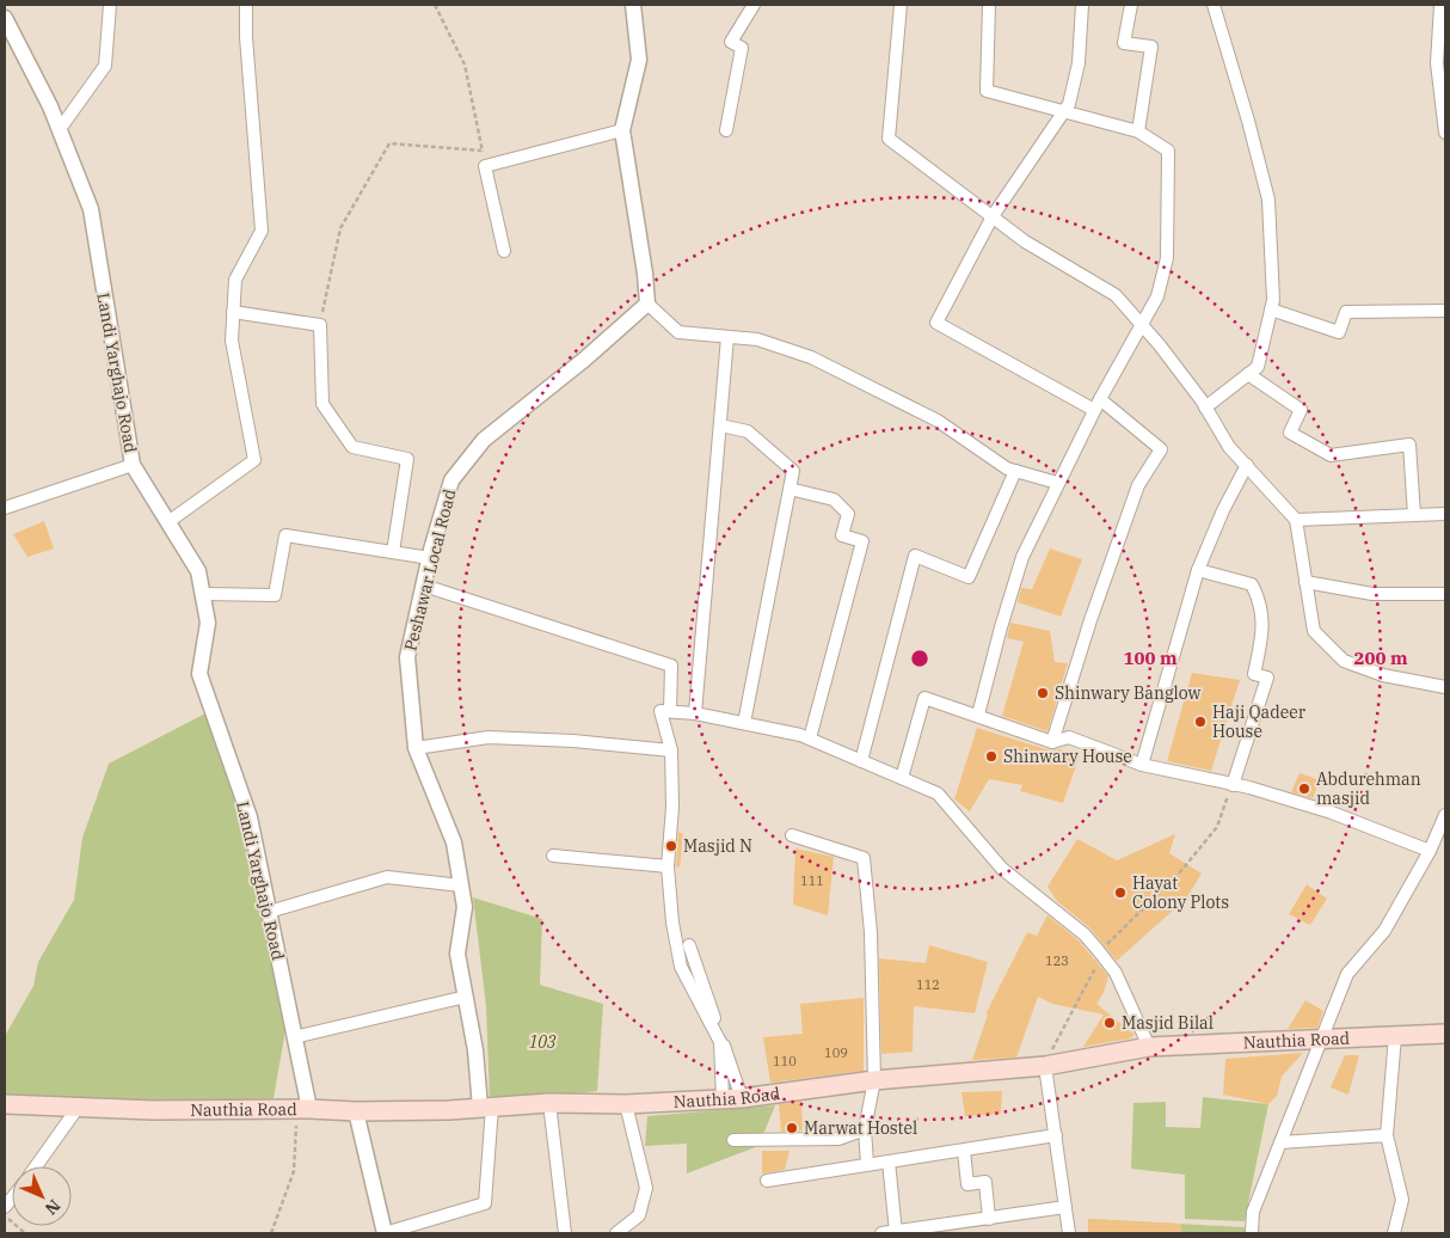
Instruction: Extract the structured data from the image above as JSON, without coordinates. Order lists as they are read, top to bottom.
{
  "streets": {
    "main road": ["Nauthia Road"],
    "street": ["Landi Yarghajo Road", "Peshawar Local Road"]
  },
  "crossings": [
    ["Landi Yarghajo Road", "Nauthia Road"],
    ["Peshawar Local Road", "Nauthia Road"]
  ],
  "parks": ["103"],
  "places": [
    "Shinwary Banglow",
    "Haji Qadeer House",
    "Shinwary House",
    "Abdurehman masjid",
    "Masjid N",
    "Hayat Colony Plots",
    "Masjid Bilal",
    "Marwat Hostel"
  ],
  "house_numbers": [
    "111",
    "123",
    "112",
    "109",
    "110"
  ],
  "north": "bottom right",
  "rings": ["100 m", "200 m"]
}
